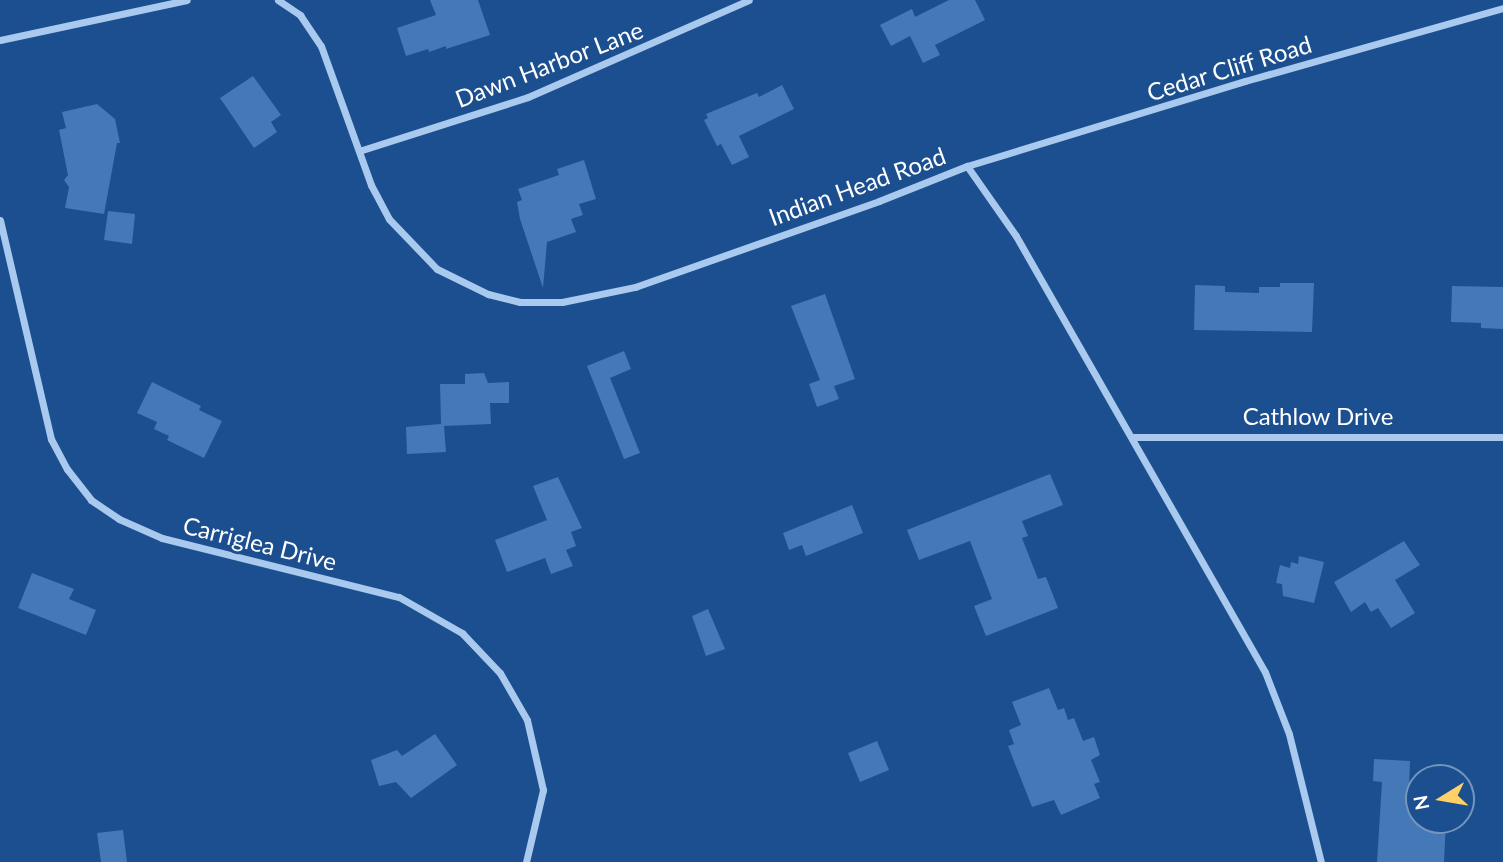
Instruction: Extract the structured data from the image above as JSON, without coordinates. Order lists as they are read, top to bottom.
{
  "streets": {
    "street": [
      "Dawn Harbor Lane",
      "Cedar Cliff Road",
      "Indian Head Road",
      "Cathlow Drive",
      "Carriglea Drive"
    ]
  },
  "crossings": [
    ["Dawn Harbor Lane", "Indian Head Road"],
    ["Cedar Cliff Road", "Indian Head Road"],
    ["Indian Head Road", "Cathlow Drive"]
  ],
  "north": "left"
}
